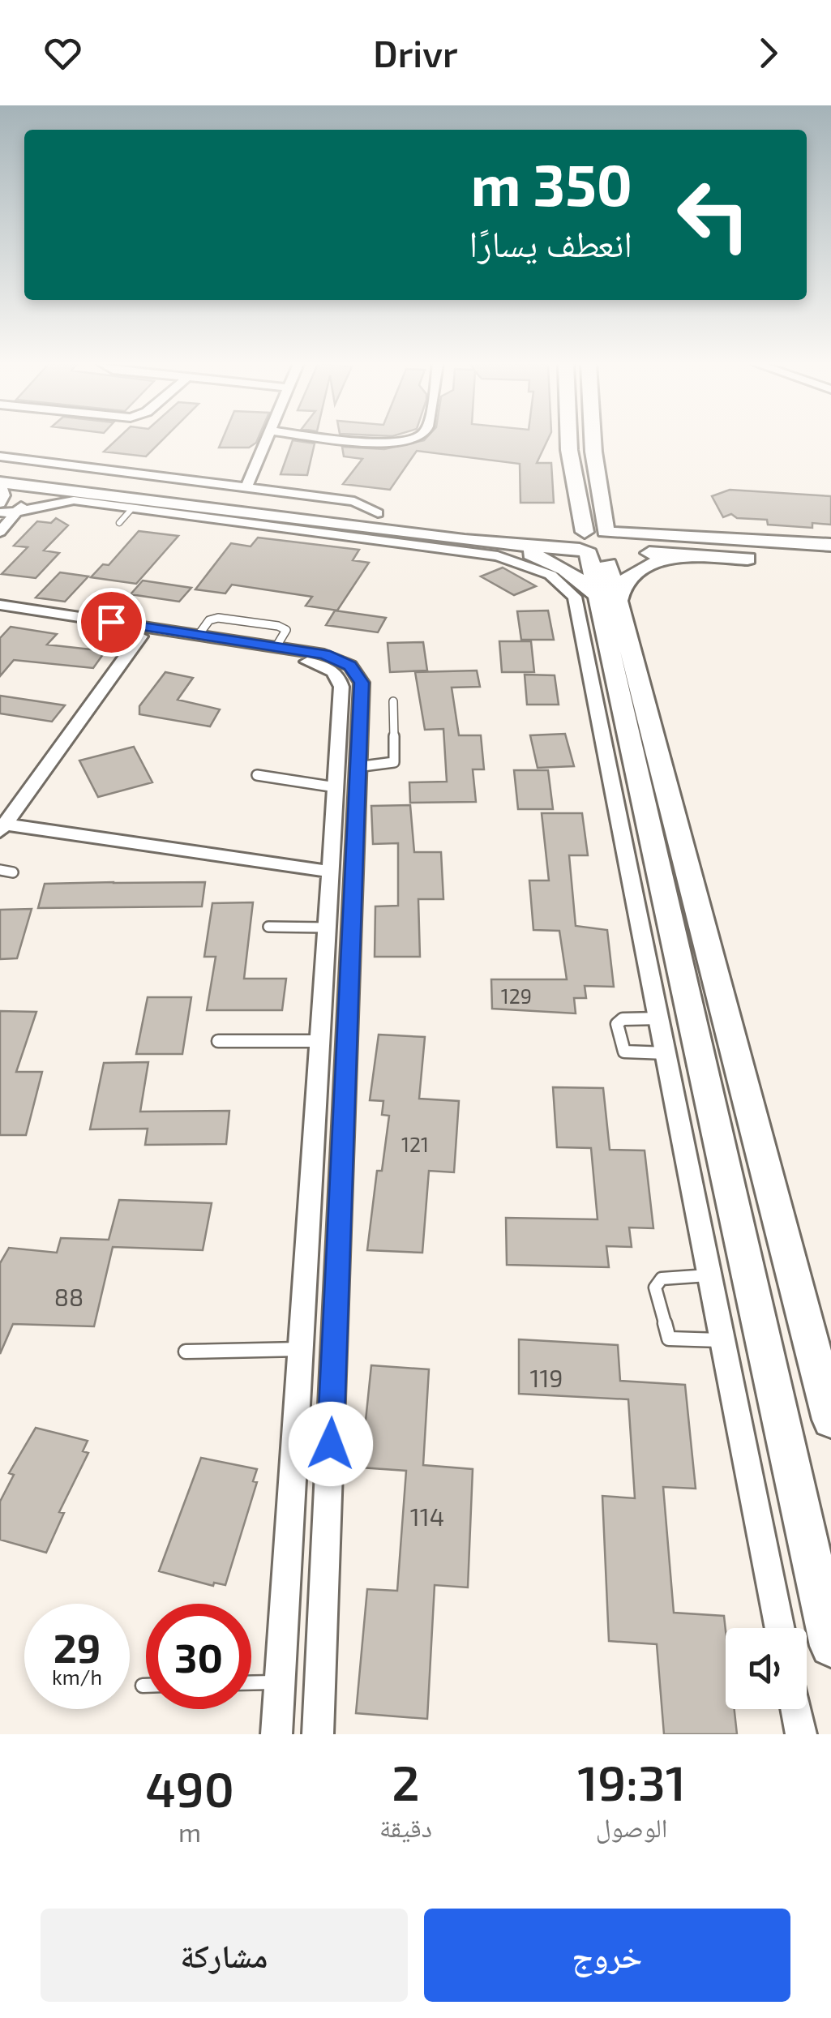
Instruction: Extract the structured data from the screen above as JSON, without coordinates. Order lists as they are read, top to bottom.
{
  "house_numbers": [
    "129",
    "121",
    "88",
    "119",
    "114"
  ],
  "page": {
    "header": "Drivr",
    "turn": ["350 m", "انعطف يسارًا"],
    "speed": "29 km/h",
    "limit": "30",
    "eta": [
      "19:31",
      "الوصول",
      "2",
      "دقيقة",
      "490",
      "m"
    ],
    "buttons": ["خروج", "مشاركة"]
  }
}
